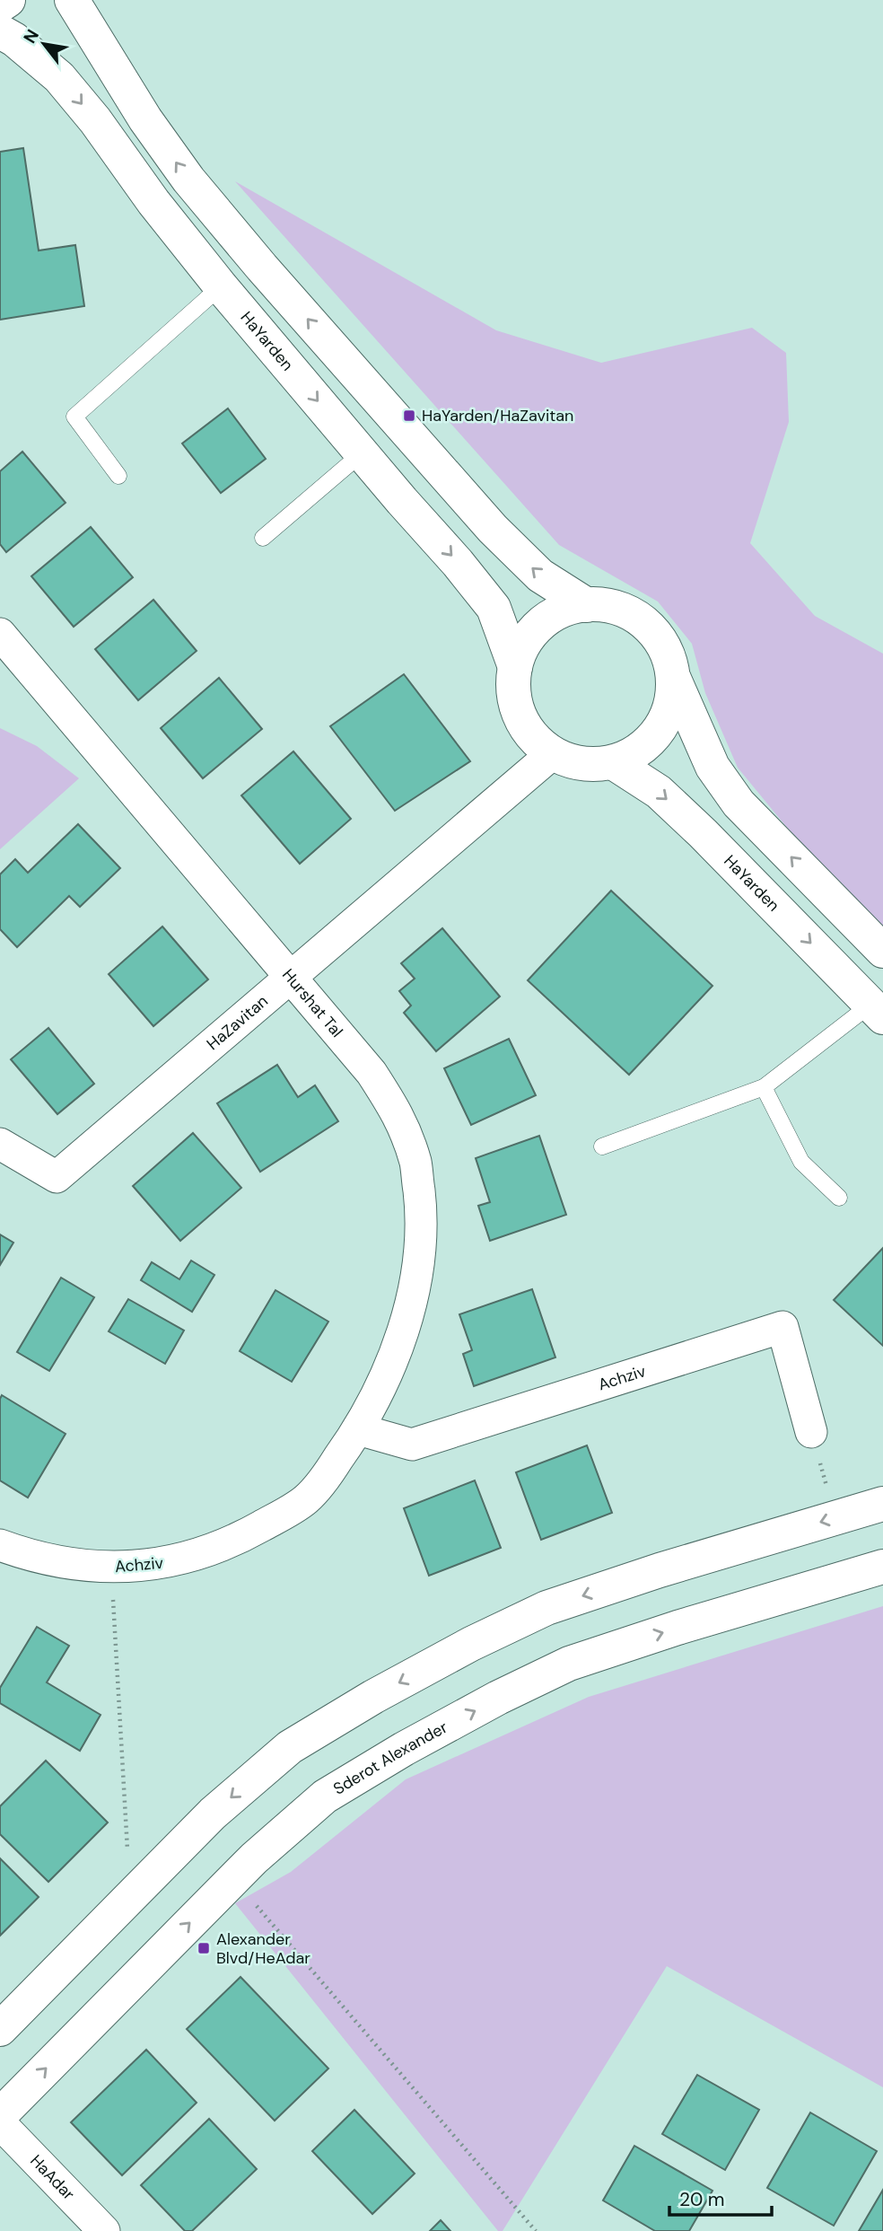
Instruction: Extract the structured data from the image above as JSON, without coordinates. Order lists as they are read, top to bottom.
{
  "streets": {
    "street": [
      "HaYarden",
      "Hurshat Tal",
      "HaZavitan",
      "Achziv",
      "Sderot Alexander",
      "HaAdar"
    ]
  },
  "crossings": [
    ["HaYarden", "HaZavitan"],
    ["Hurshat Tal", "HaZavitan"],
    ["Hurshat Tal", "Achziv"]
  ],
  "places": {
    "transit": ["HaYarden/HaZavitan", "Alexander Blvd/HeAdar"]
  },
  "scale_bar": "20 m",
  "north": "top left"
}
